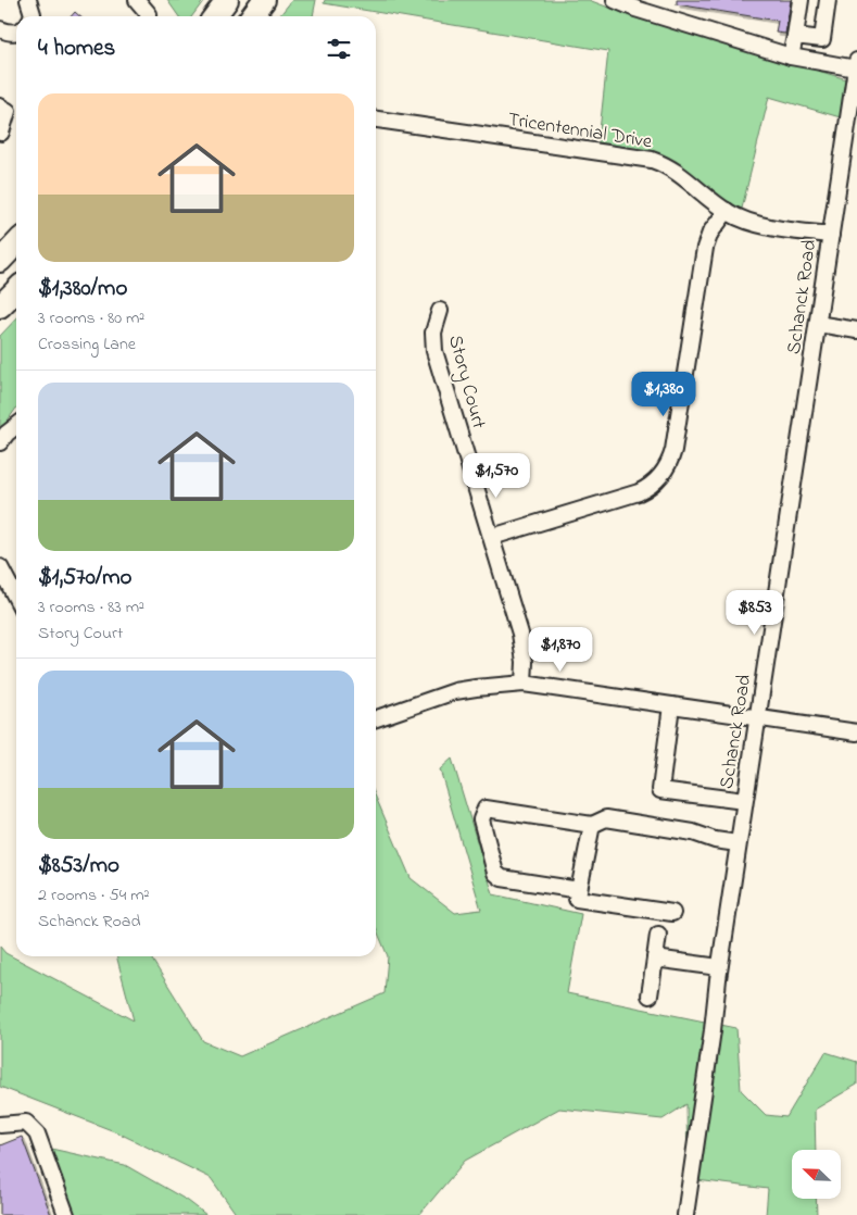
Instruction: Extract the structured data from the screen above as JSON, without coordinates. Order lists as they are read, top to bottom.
{
  "streets": {
    "street": ["Tricentennial Drive", "Schanck Road", "Story Court"]
  },
  "crossings": [
    ["Tricentennial Drive", "Schanck Road"]
  ],
  "north": "top left",
  "page": {
    "heading": "4 homes",
    "list": [
      {
        "name": "$1,380/mo",
        "note": "3 rooms · 80 m² · Crossing Lane"
      },
      {
        "name": "$1,570/mo",
        "note": "3 rooms · 83 m² · Story Court"
      },
      {
        "name": "$853/mo",
        "note": "2 rooms · 54 m² · Schanck Road"
      }
    ],
    "price": [
      "$1,380",
      "$1,570",
      "$853",
      "$1,870"
    ]
  }
}
